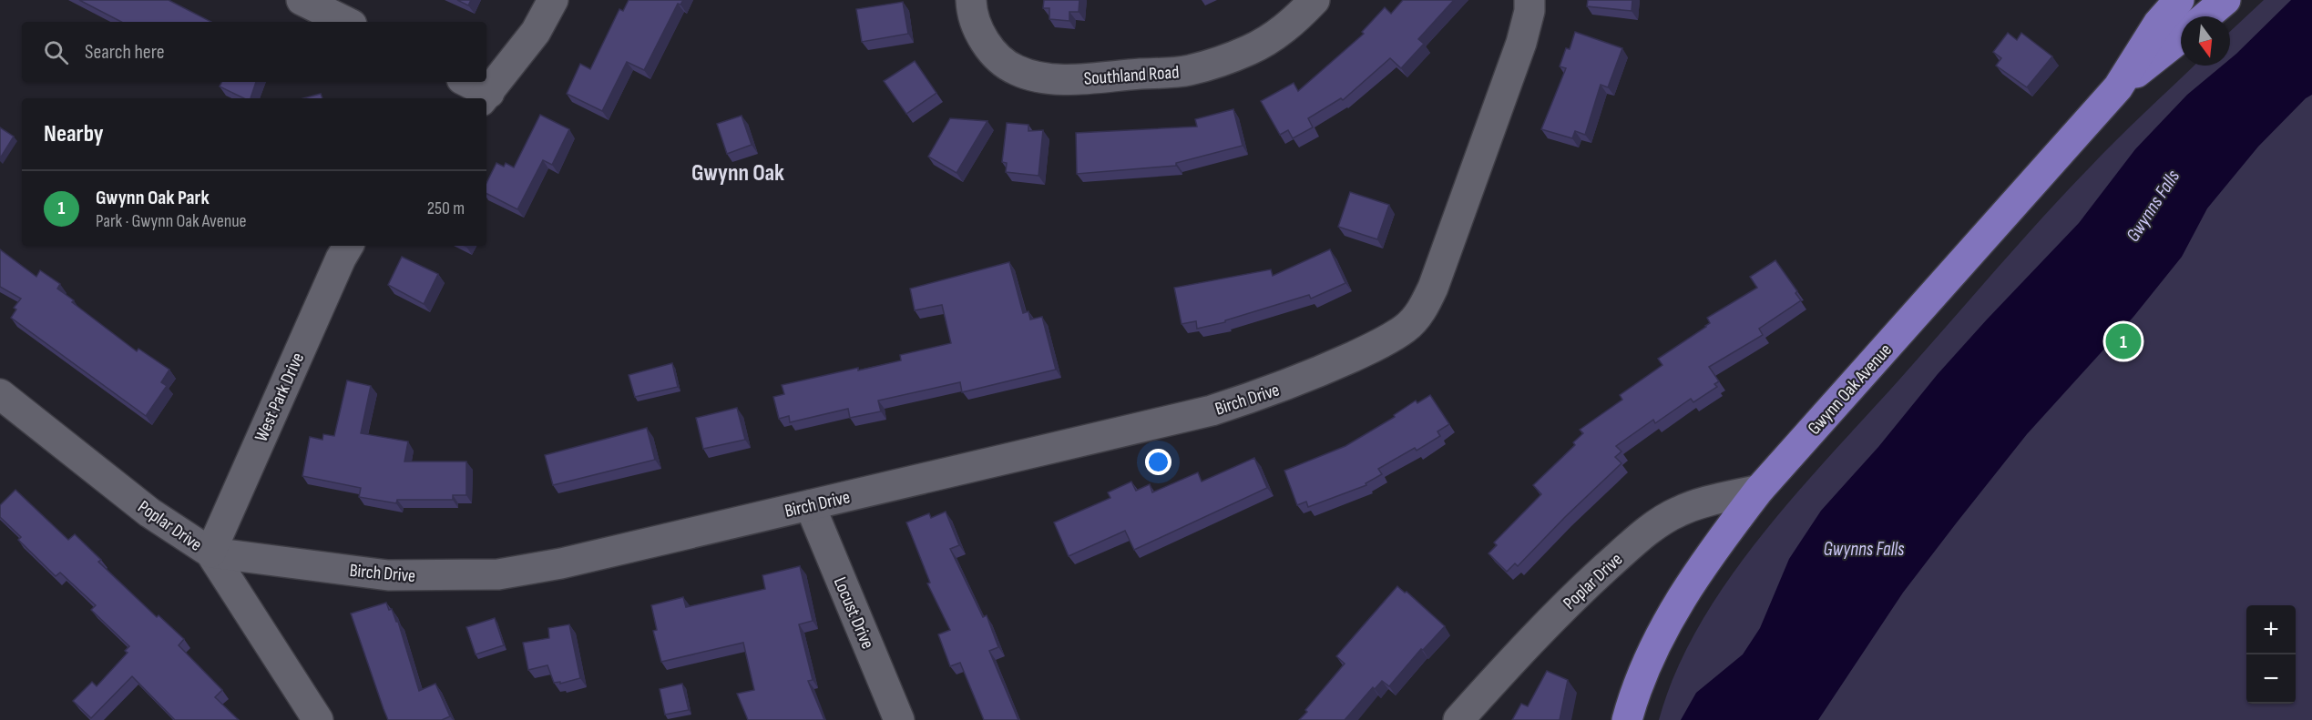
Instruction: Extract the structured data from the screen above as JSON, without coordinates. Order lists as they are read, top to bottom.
{
  "streets": {
    "main road": ["Gwynn Oak Avenue"],
    "street": [
      "Southland Road",
      "West Park Drive",
      "Birch Drive",
      "Poplar Drive",
      "Locust Drive"
    ]
  },
  "crossings": [
    ["Gwynn Oak Avenue", "Poplar Drive"],
    ["West Park Drive", "Birch Drive"],
    ["West Park Drive", "Poplar Drive"],
    ["Birch Drive", "Poplar Drive"],
    ["Birch Drive", "Locust Drive"]
  ],
  "districts": ["Gwynn Oak"],
  "water": ["Gwynns Falls"],
  "north": "bottom",
  "page": {
    "search": "Search here",
    "heading": "Nearby",
    "list": [
      {
        "mark": "1",
        "name": "Gwynn Oak Park",
        "note": "Park · Gwynn Oak Avenue",
        "value": "250 m"
      }
    ],
    "pins": "1",
    "map_buttons": ["+", "−"]
  }
}
